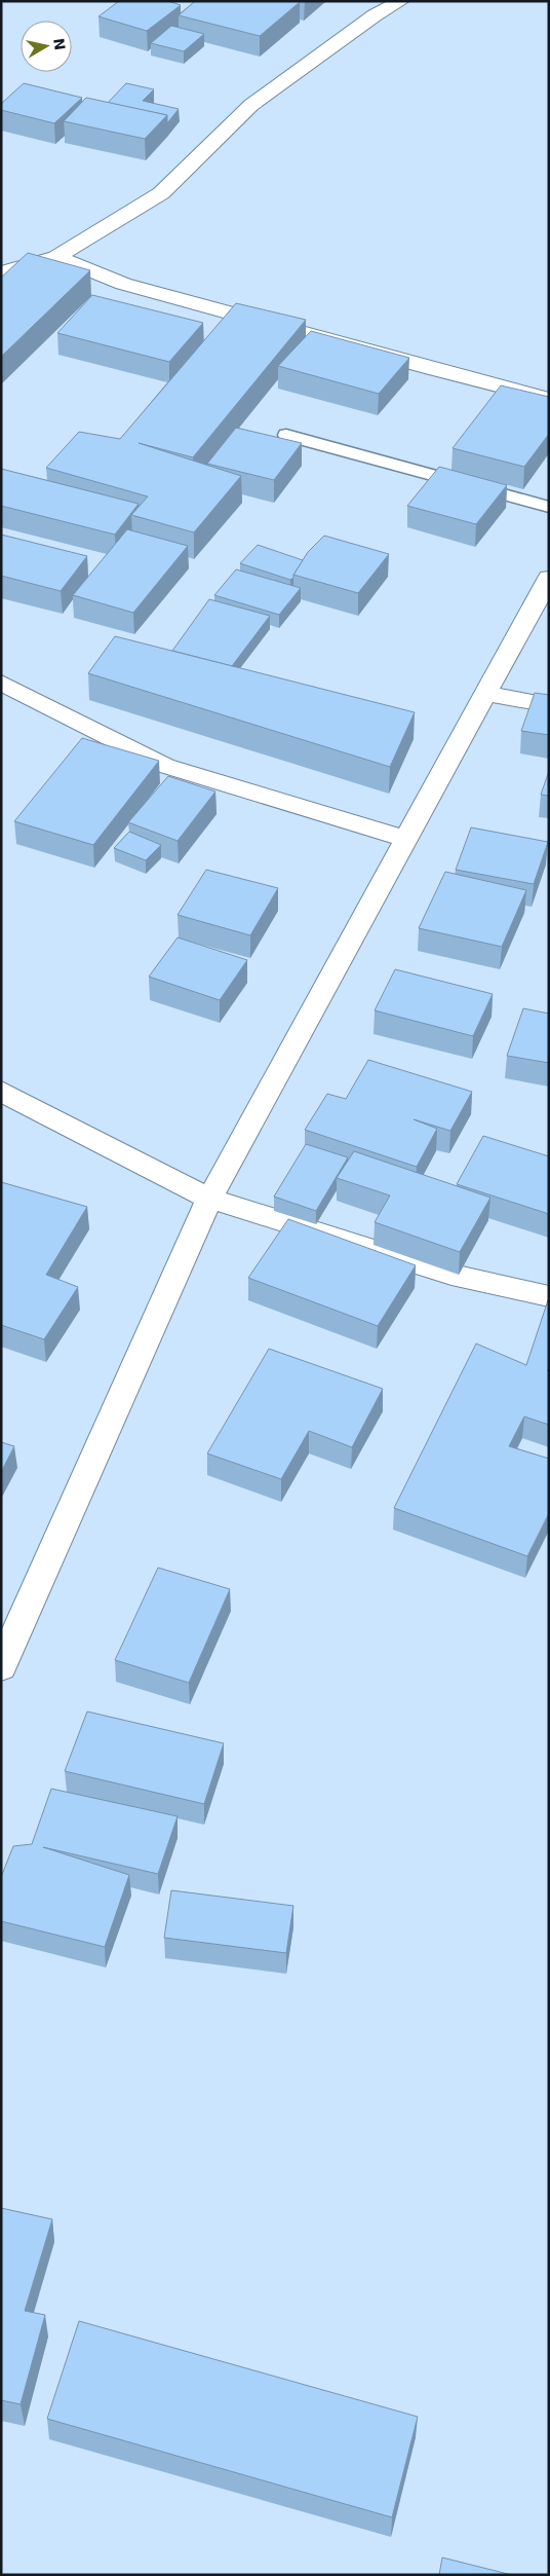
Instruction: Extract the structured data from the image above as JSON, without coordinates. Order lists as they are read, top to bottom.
{
  "north": "right"
}
